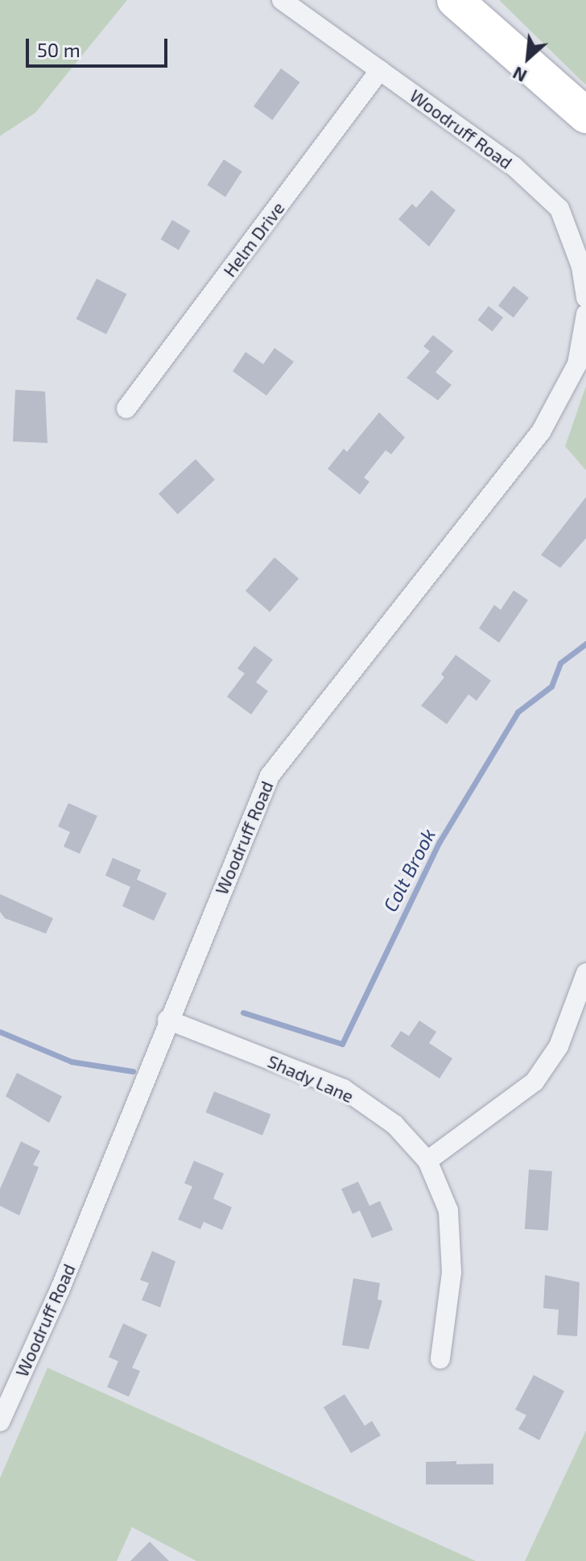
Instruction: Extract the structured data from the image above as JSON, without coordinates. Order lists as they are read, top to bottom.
{
  "streets": {
    "street": ["Woodruff Road", "Helm Drive", "Shady Lane"]
  },
  "crossings": [
    ["Woodruff Road", "Helm Drive"],
    ["Woodruff Road", "Shady Lane"]
  ],
  "water": ["Colt Brook"],
  "scale_bar": "50 m",
  "north": "bottom left"
}
